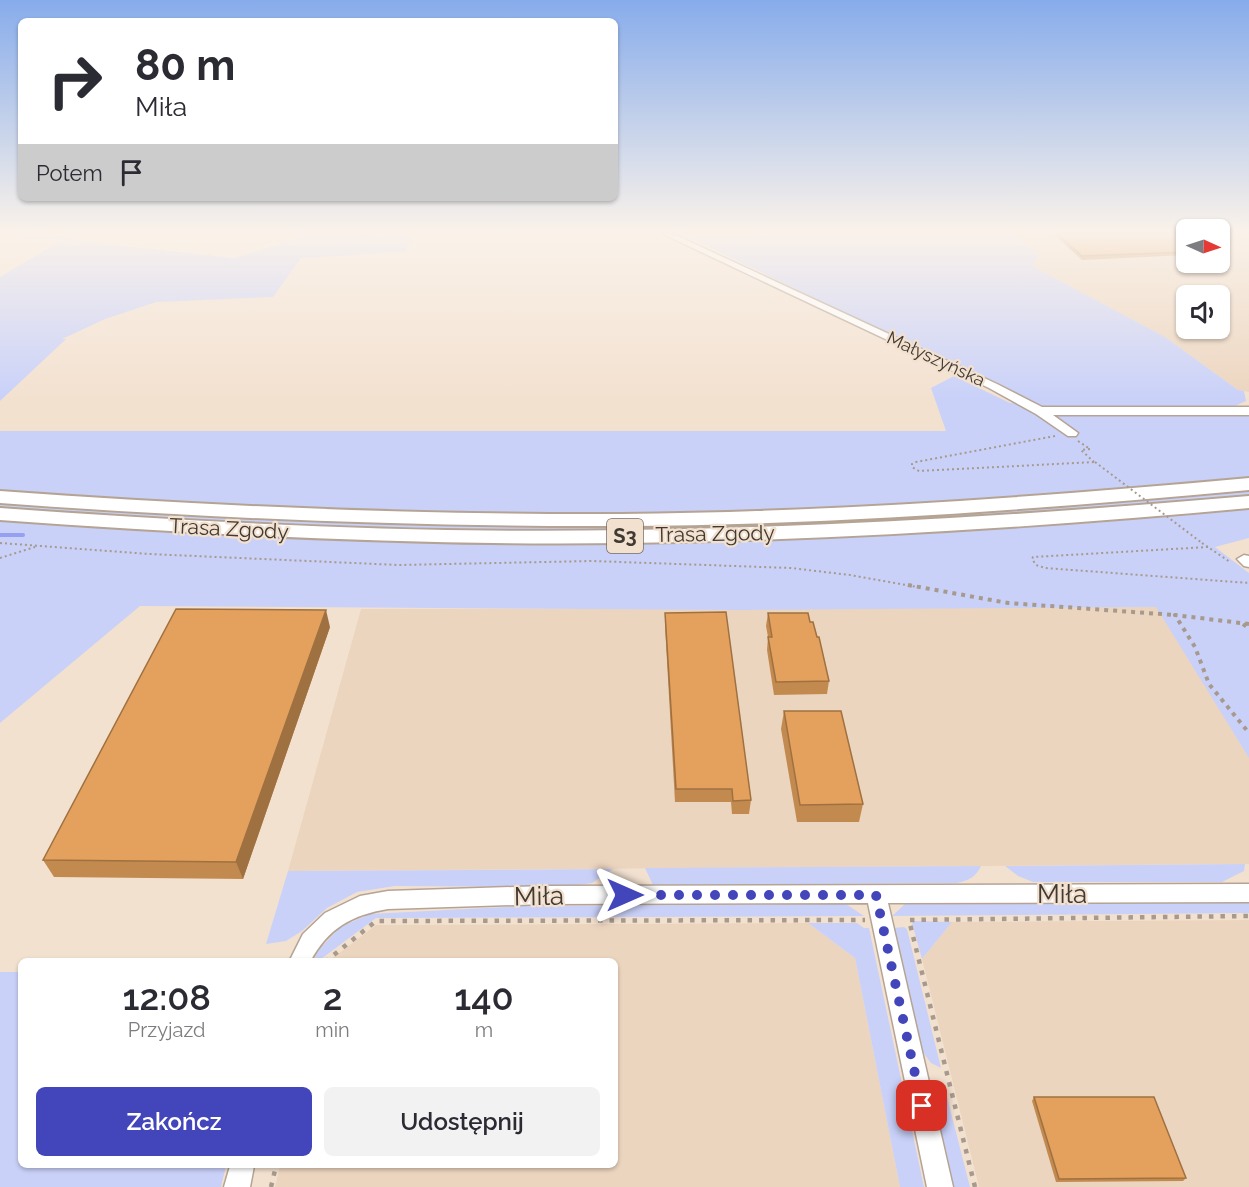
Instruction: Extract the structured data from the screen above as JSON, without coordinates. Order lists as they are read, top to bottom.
{
  "streets": {
    "highway": ["Trasa Zgody", "S3"],
    "street": ["Małyszyńska", "Miła"]
  },
  "north": "right",
  "page": {
    "turn": ["80 m", "Miła"],
    "then": "Potem",
    "eta": [
      "12:08",
      "Przyjazd",
      "2",
      "min",
      "140",
      "m"
    ],
    "buttons": ["Zakończ", "Udostępnij"]
  }
}
